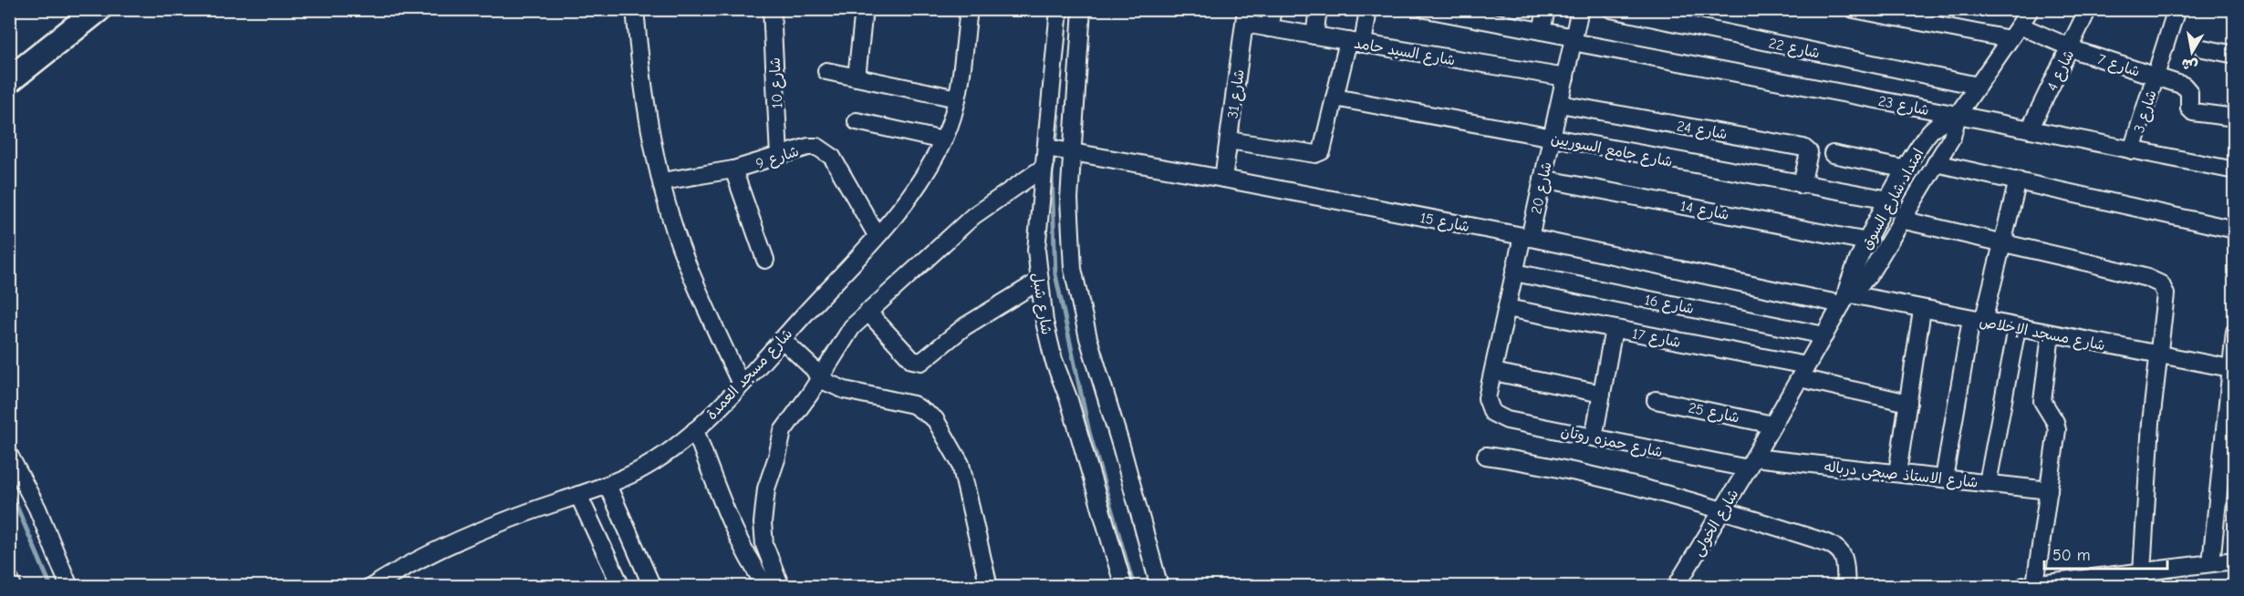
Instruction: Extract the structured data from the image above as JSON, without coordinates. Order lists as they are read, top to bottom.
{
  "streets": {
    "street": [
      "شارع 22",
      "شارع السيد حامد",
      "شارع 7",
      "شارع 4",
      "شارع 10",
      "شارع 31",
      "شارع 23",
      "شارع 3",
      "شارع 24",
      "شارع جامع السوريين",
      "شارع 9",
      "شارع 20",
      "امتداد شارع السوق",
      "شارع 14",
      "شارع 15",
      "شارع شبل",
      "شارع 16",
      "شارع مسجد الإخلاص",
      "شارع 17",
      "شارع مسجد العمدة",
      "شارع 25",
      "شارع حمزه روتان",
      "شارع الاستاذ صبحى درباله",
      "شارع الخولى"
    ]
  },
  "crossings": [
    ["شارع 22", "امتداد شارع السوق"],
    ["شارع السيد حامد", "شارع 31"],
    ["شارع السيد حامد", "شارع 20"],
    ["شارع 7", "شارع 4"],
    ["شارع 7", "شارع 3"],
    ["شارع 7", "امتداد شارع السوق"],
    ["شارع 4", "شارع 23"],
    ["شارع 10", "شارع 9"],
    ["شارع 31", "شارع 15"],
    ["شارع 23", "شارع 3"],
    ["شارع 23", "شارع 20"],
    ["شارع 23", "امتداد شارع السوق"],
    ["شارع 24", "شارع جامع السوريين"],
    ["شارع 24", "شارع 20"],
    ["شارع جامع السوريين", "شارع 20"],
    ["شارع جامع السوريين", "امتداد شارع السوق"],
    ["شارع 9", "شارع مسجد العمدة"],
    ["شارع 20", "شارع 14"],
    ["شارع 20", "شارع 15"],
    ["شارع 20", "شارع 16"],
    ["شارع 20", "شارع 17"],
    ["شارع 20", "شارع حمزه روتان"],
    ["امتداد شارع السوق", "شارع 14"],
    ["امتداد شارع السوق", "شارع 15"],
    ["امتداد شارع السوق", "شارع 16"],
    ["امتداد شارع السوق", "شارع مسجد الإخلاص"],
    ["امتداد شارع السوق", "شارع 17"],
    ["امتداد شارع السوق", "شارع 25"],
    ["امتداد شارع السوق", "شارع حمزه روتان"],
    ["امتداد شارع السوق", "شارع الاستاذ صبحى درباله"],
    ["امتداد شارع السوق", "شارع الخولى"],
    ["شارع 15", "شارع شبل"],
    ["شارع 15", "شارع مسجد الإخلاص"],
    ["شارع حمزه روتان", "شارع الاستاذ صبحى درباله"],
    ["شارع حمزه روتان", "شارع الخولى"],
    ["شارع الاستاذ صبحى درباله", "شارع الخولى"]
  ],
  "scale_bar": "50 m",
  "north": "bottom"
}
